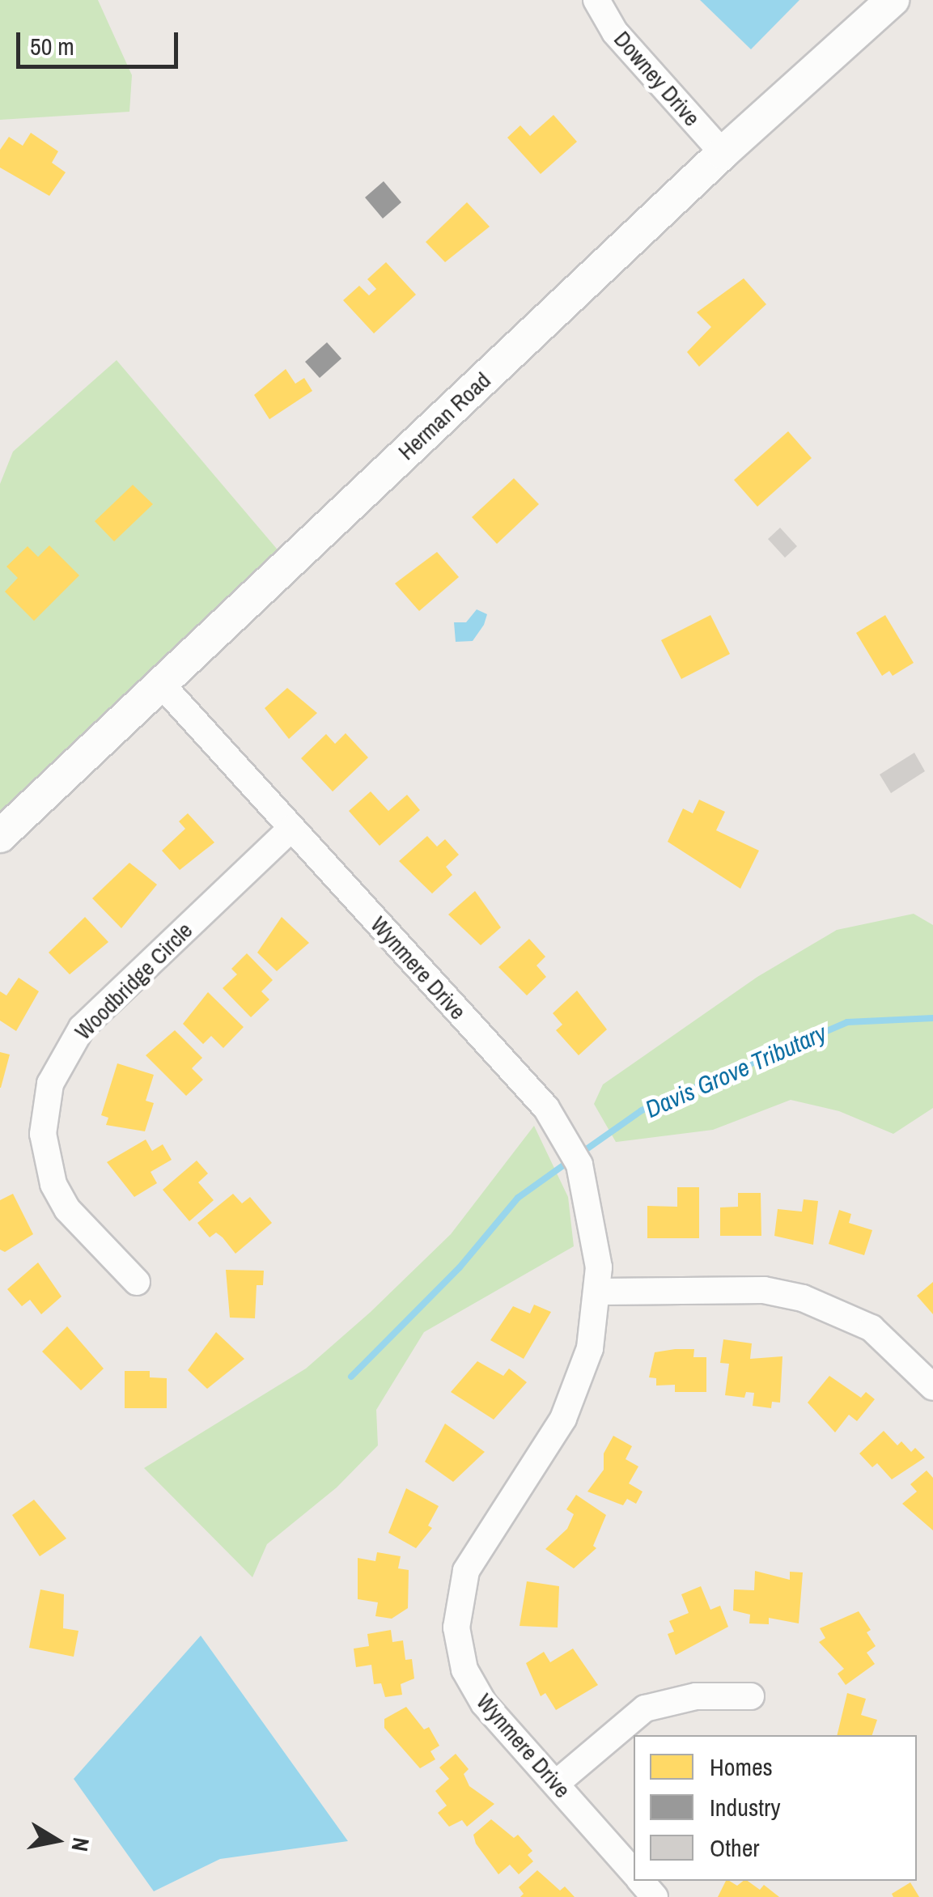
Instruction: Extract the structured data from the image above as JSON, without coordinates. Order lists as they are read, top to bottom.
{
  "streets": {
    "street": [
      "Downey Drive",
      "Herman Road",
      "Wynmere Drive",
      "Woodbridge Circle"
    ]
  },
  "crossings": [
    ["Downey Drive", "Herman Road"],
    ["Herman Road", "Wynmere Drive"],
    ["Wynmere Drive", "Woodbridge Circle"]
  ],
  "water": ["Davis Grove Tributary"],
  "legend": ["Homes", "Industry", "Other"],
  "scale_bar": "50 m",
  "north": "right"
}
